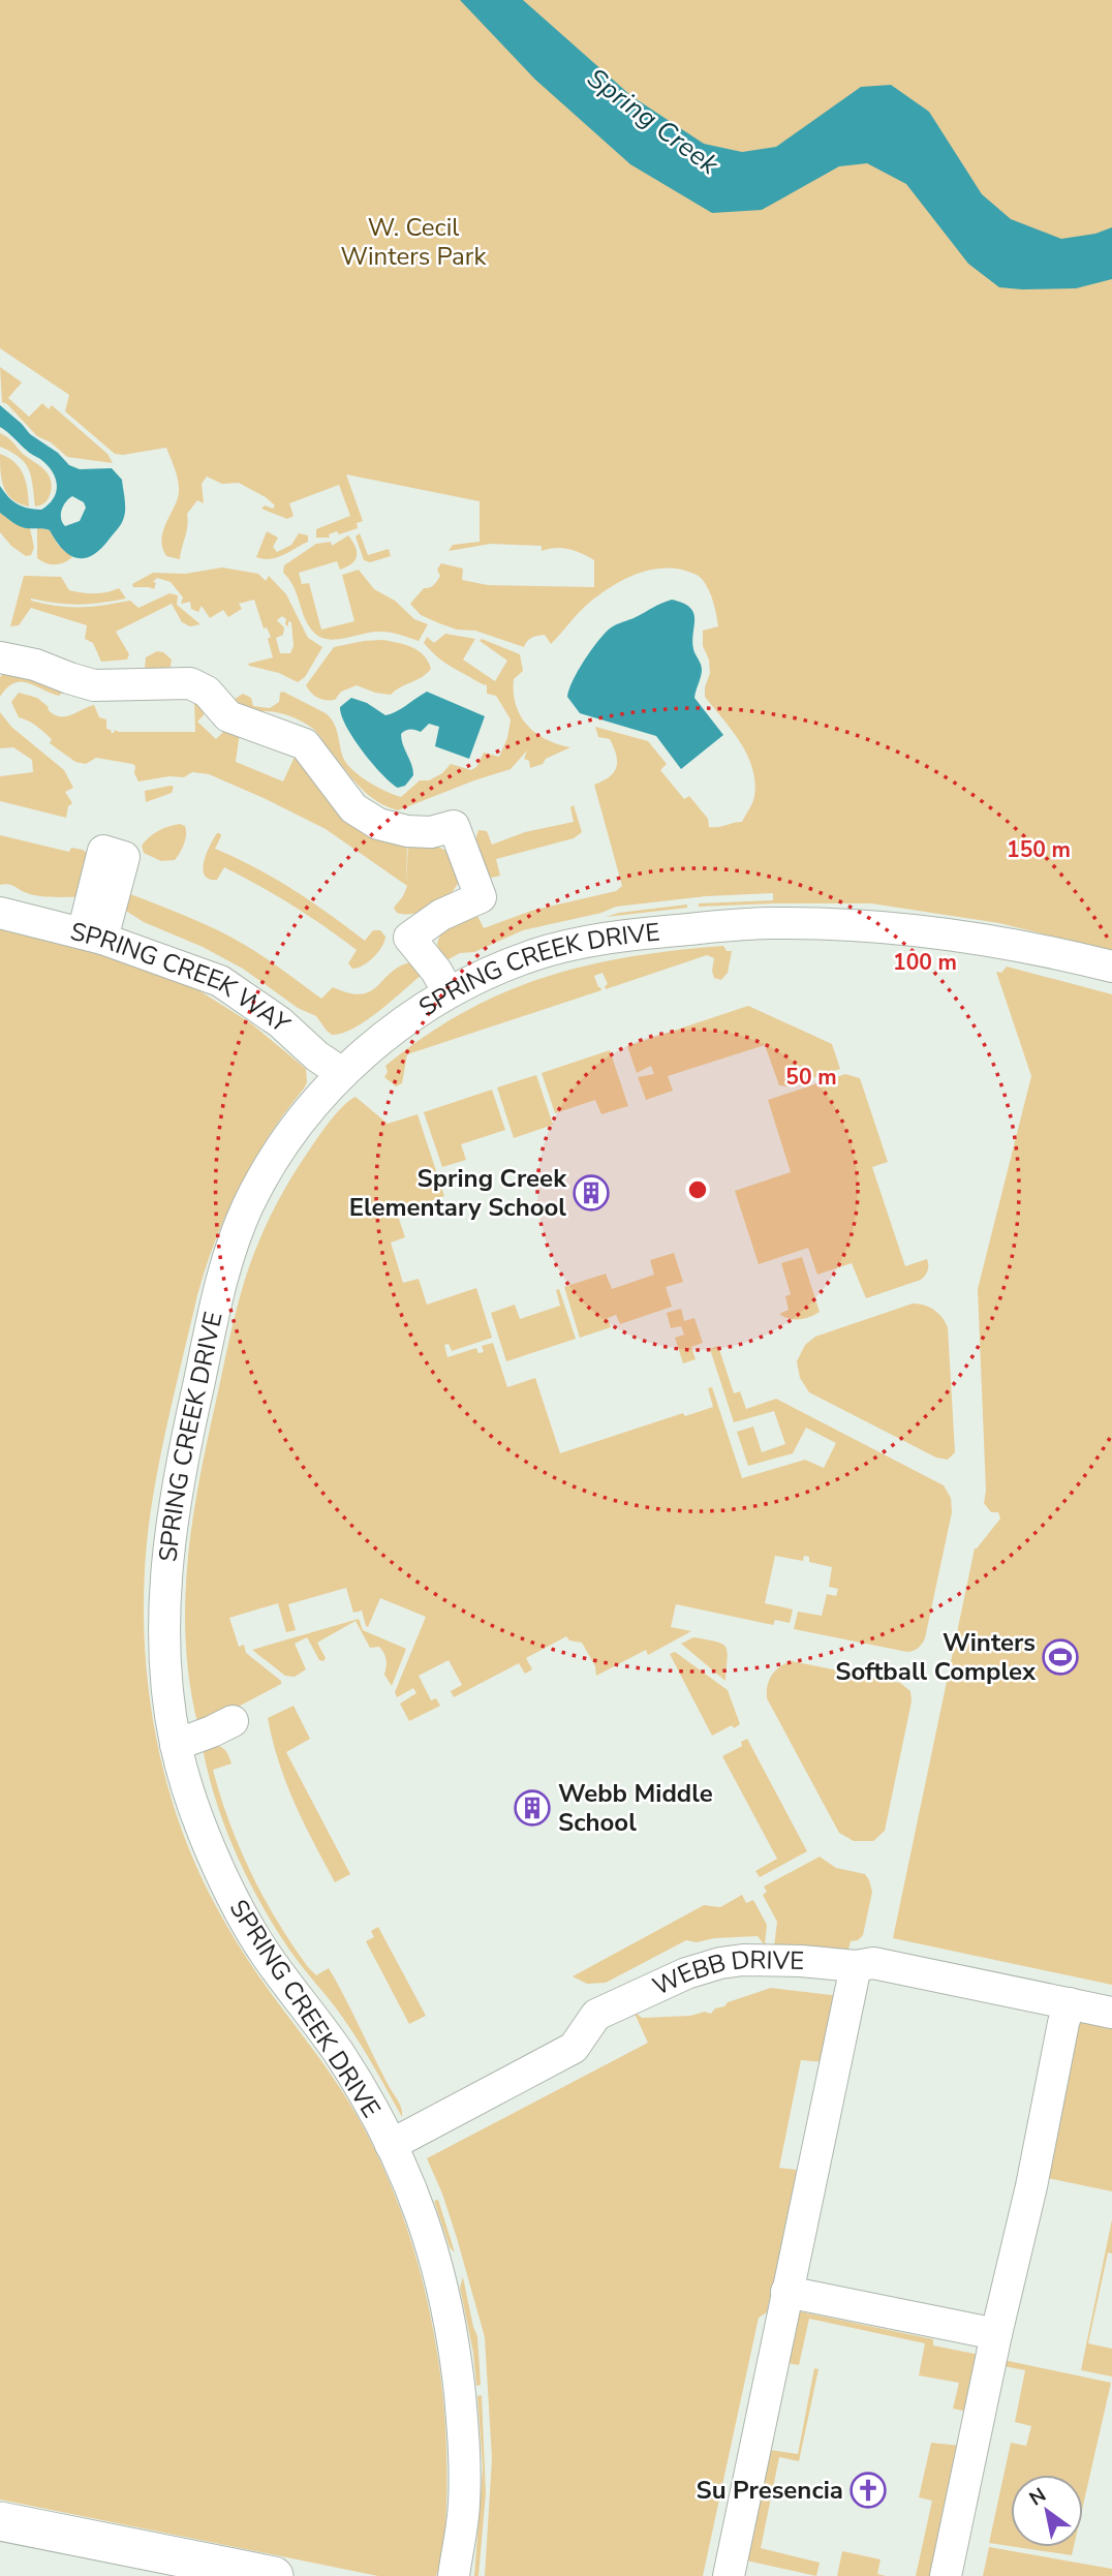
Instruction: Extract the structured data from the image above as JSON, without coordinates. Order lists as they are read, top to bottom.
{
  "streets": {
    "street": ["SPRING CREEK DRIVE", "SPRING CREEK WAY", "WEBB DRIVE"]
  },
  "crossings": [
    ["SPRING CREEK DRIVE", "SPRING CREEK WAY"],
    ["SPRING CREEK DRIVE", "WEBB DRIVE"]
  ],
  "water": ["Spring Creek"],
  "parks": ["W. Cecil Winters Park"],
  "places": {
    "building": ["Spring Creek Elementary School", "Webb Middle School"],
    "sports": ["Winters Softball Complex"],
    "church": ["Su Presencia"]
  },
  "north": "top left",
  "rings": ["150 m", "100 m", "50 m"]
}
